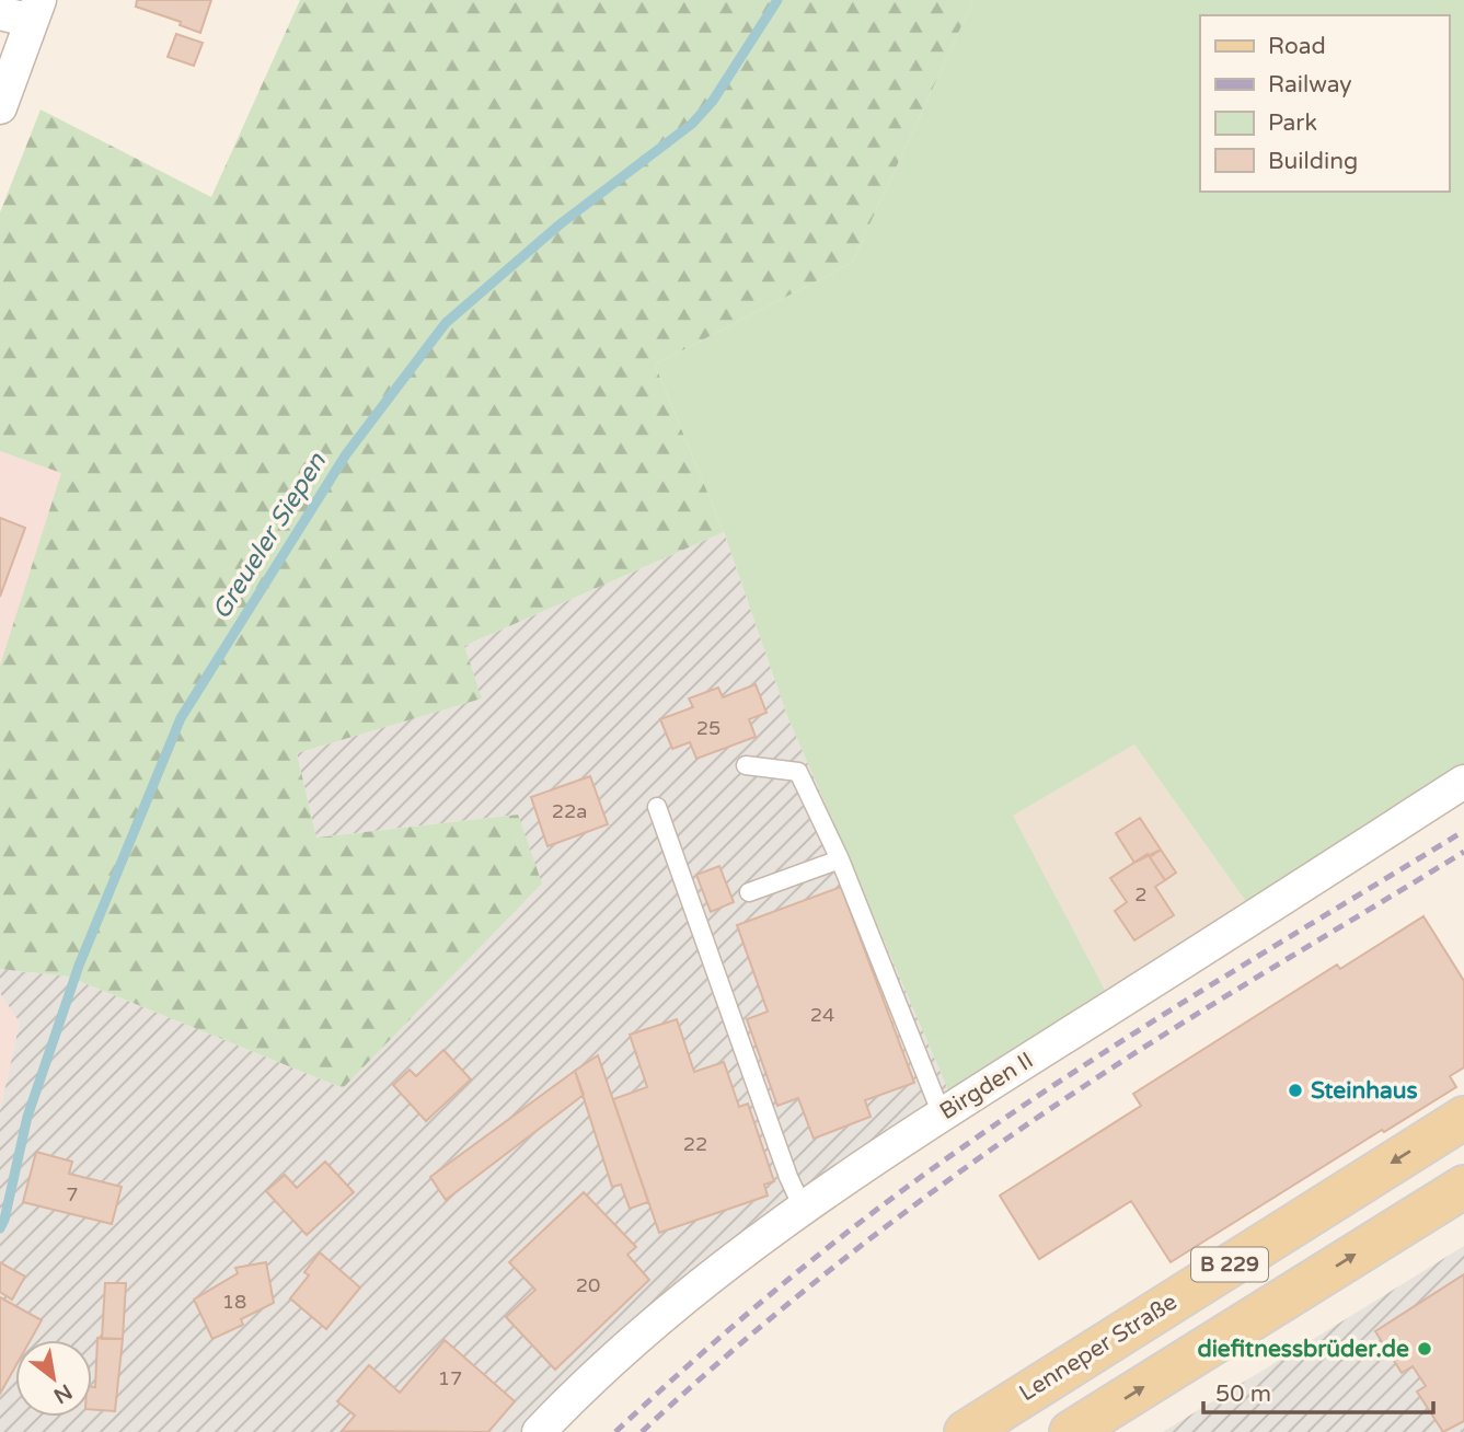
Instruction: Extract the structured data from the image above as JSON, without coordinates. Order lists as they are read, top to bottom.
{
  "streets": {
    "main road": ["B 229", "Lenneper Straße"],
    "street": ["Birgden II"]
  },
  "water": ["Greueler Siepen"],
  "places": ["Steinhaus", "diefitnessbrüder.de"],
  "house_numbers": [
    "25",
    "22a",
    "2",
    "24",
    "22",
    "7",
    "20",
    "18",
    "17"
  ],
  "legend": [
    "Road",
    "Railway",
    "Park",
    "Building"
  ],
  "scale_bar": "50 m",
  "north": "bottom right"
}
